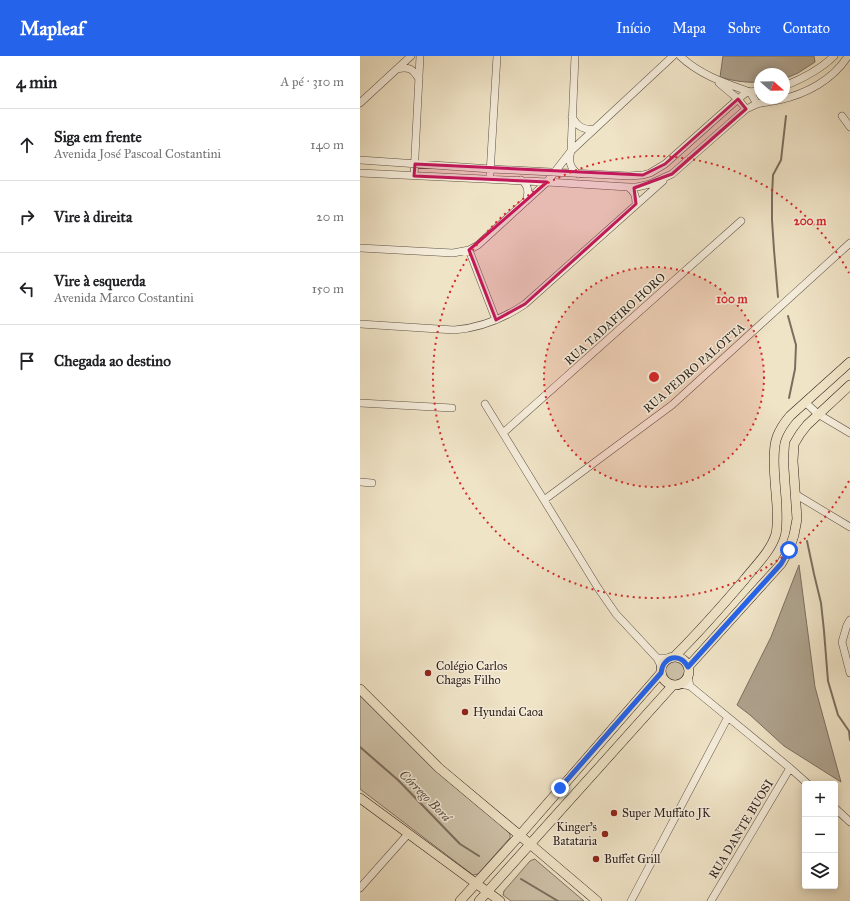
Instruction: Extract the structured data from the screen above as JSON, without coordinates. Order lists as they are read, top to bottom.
{
  "streets": {
    "street": ["RUA TADAFIRO HORO", "RUA PEDRO PALOTTA", "RUA DANTE BUOSI"]
  },
  "water": ["Córrego Borá"],
  "places": [
    "Colégio Carlos Chagas Filho",
    "Hyundai Caoa",
    "Super Muffato JK",
    "Kinger's Batataria",
    "Buffet Grill"
  ],
  "north": "right",
  "page": {
    "header": "Mapleaf",
    "nav": [
      "Início",
      "Mapa",
      "Sobre",
      "Contato"
    ],
    "heading": ["4 min", "A pé · 310 m"],
    "list": [
      ["Siga em frente", "Avenida José Pascoal Costantini", "140 m"],
      ["Vire à direita", "20 m"],
      ["Vire à esquerda", "Avenida Marco Costantini", "150 m"],
      "Chegada ao destino"
    ],
    "map_buttons": ["+", "−"]
  },
  "rings": ["200 m", "100 m"]
}
